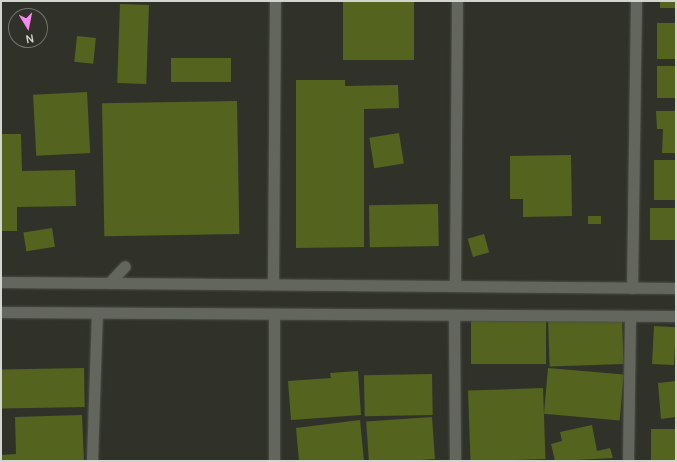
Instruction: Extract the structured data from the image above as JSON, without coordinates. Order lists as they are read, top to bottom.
{
  "north": "bottom"
}
